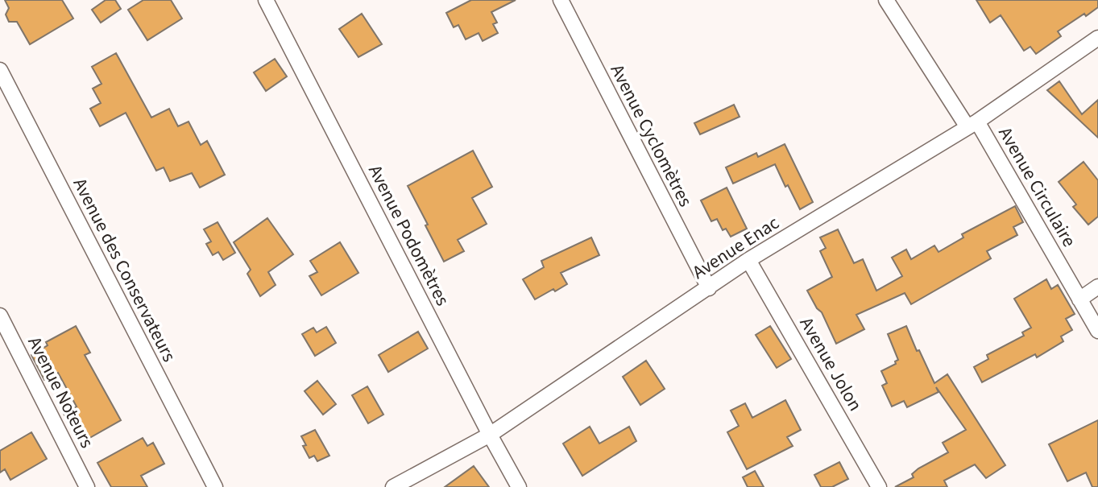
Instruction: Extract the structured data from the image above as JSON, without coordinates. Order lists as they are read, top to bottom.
{
  "streets": {
    "street": [
      "Avenue Cyclomètres",
      "Avenue Circulaire",
      "Avenue Podomètres",
      "Avenue Enac",
      "Avenue des Conservateurs",
      "Avenue Jolon",
      "Avenue Noteurs"
    ]
  },
  "crossings": [
    ["Avenue Cyclomètres", "Avenue Enac"],
    ["Avenue Circulaire", "Avenue Enac"],
    ["Avenue Podomètres", "Avenue Enac"],
    ["Avenue Enac", "Avenue Jolon"]
  ]
}
